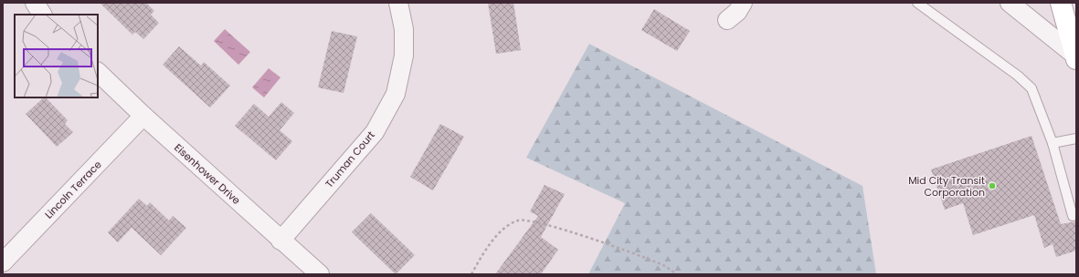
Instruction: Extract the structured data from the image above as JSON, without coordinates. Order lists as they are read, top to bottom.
{
  "streets": {
    "street": ["Truman Court", "Eisenhower Drive", "Lincoln Terrace"]
  },
  "crossings": [
    ["Truman Court", "Eisenhower Drive"],
    ["Eisenhower Drive", "Lincoln Terrace"]
  ],
  "places": ["Mid City Transit Corporation"]
}
